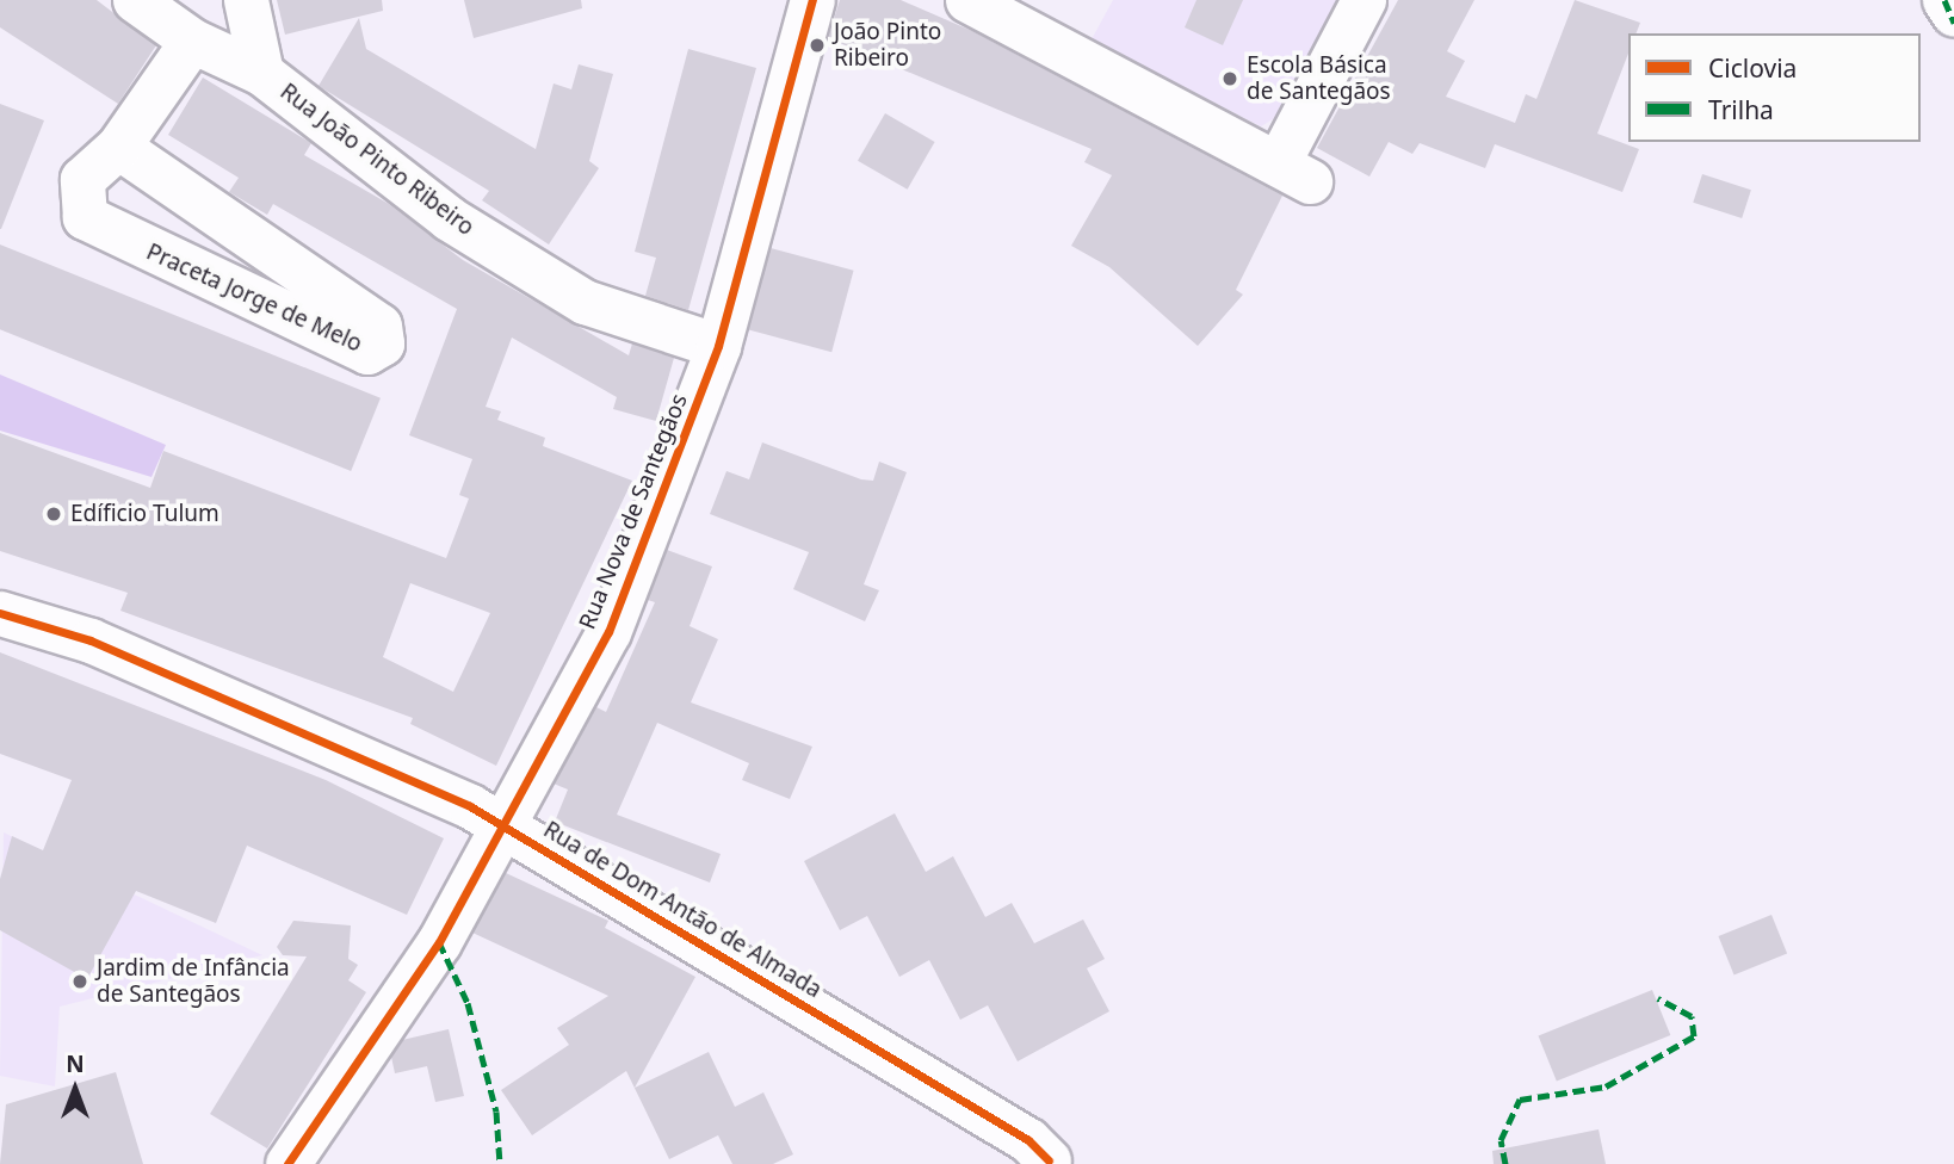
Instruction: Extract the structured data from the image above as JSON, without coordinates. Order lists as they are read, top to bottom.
{
  "streets": {
    "street": [
      "Rua João Pinto Ribeiro",
      "Praceta Jorge de Melo",
      "Rua Nova de Santegãos",
      "Rua de Dom Antão de Almada"
    ]
  },
  "crossings": [
    ["Rua João Pinto Ribeiro", "Praceta Jorge de Melo"],
    ["Rua João Pinto Ribeiro", "Rua Nova de Santegãos"],
    ["Rua Nova de Santegãos", "Rua de Dom Antão de Almada"]
  ],
  "places": [
    "João Pinto Ribeiro",
    "Escola Básica de Santegãos",
    "Edíficio Tulum",
    "Jardim de Infância de Santegãos"
  ],
  "legend": ["Ciclovia", "Trilha"],
  "north": "top"
}
